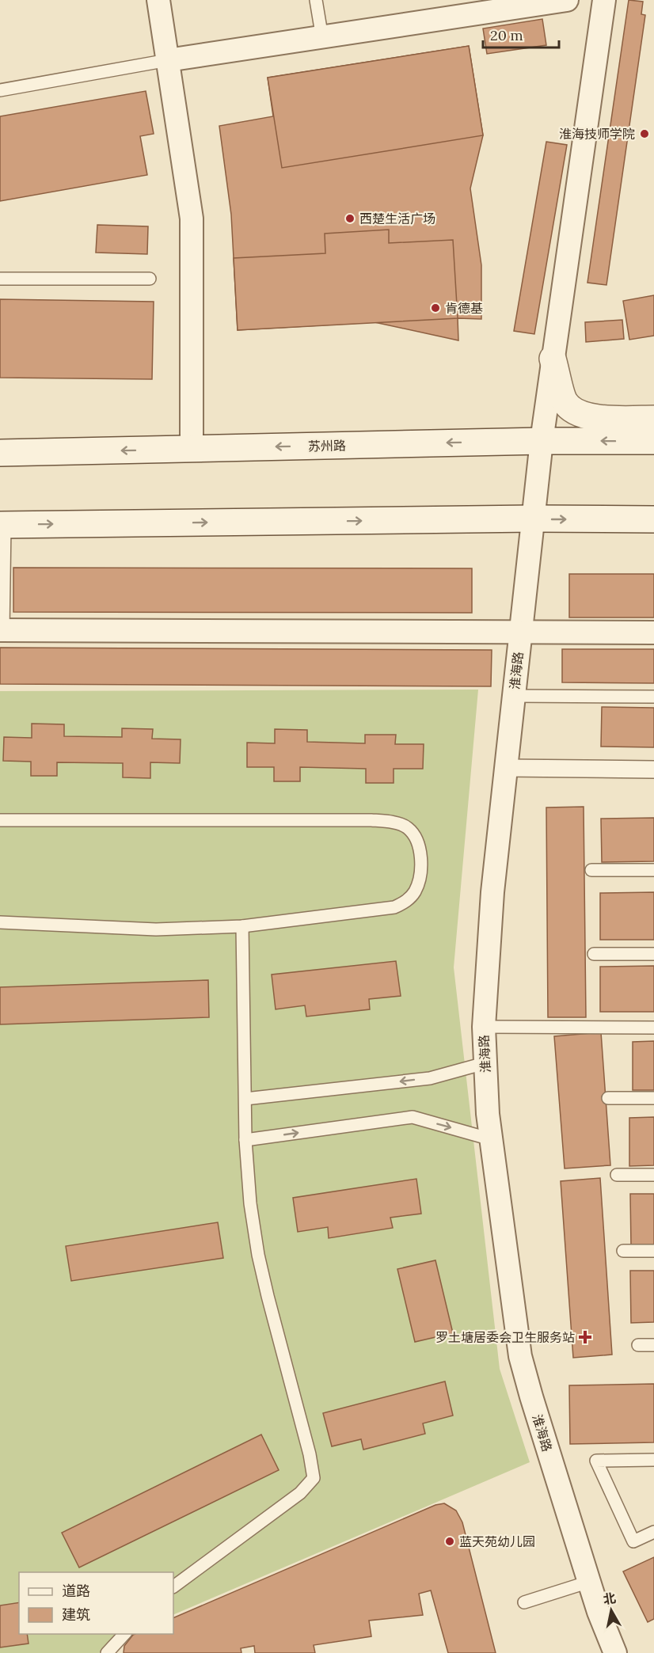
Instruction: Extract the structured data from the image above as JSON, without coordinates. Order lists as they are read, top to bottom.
{
  "streets": {
    "main road": ["苏州路"],
    "street": ["淮海路"]
  },
  "crossings": [
    ["苏州路", "淮海路"]
  ],
  "places": {
    "other": [
      "淮海技师学院",
      "西楚生活广场",
      "肯德基",
      "蓝天苑幼儿园"
    ],
    "health": ["罗土塘居委会卫生服务站"]
  },
  "legend": ["道路", "建筑"],
  "scale_bar": "20 m",
  "north": "top"
}
